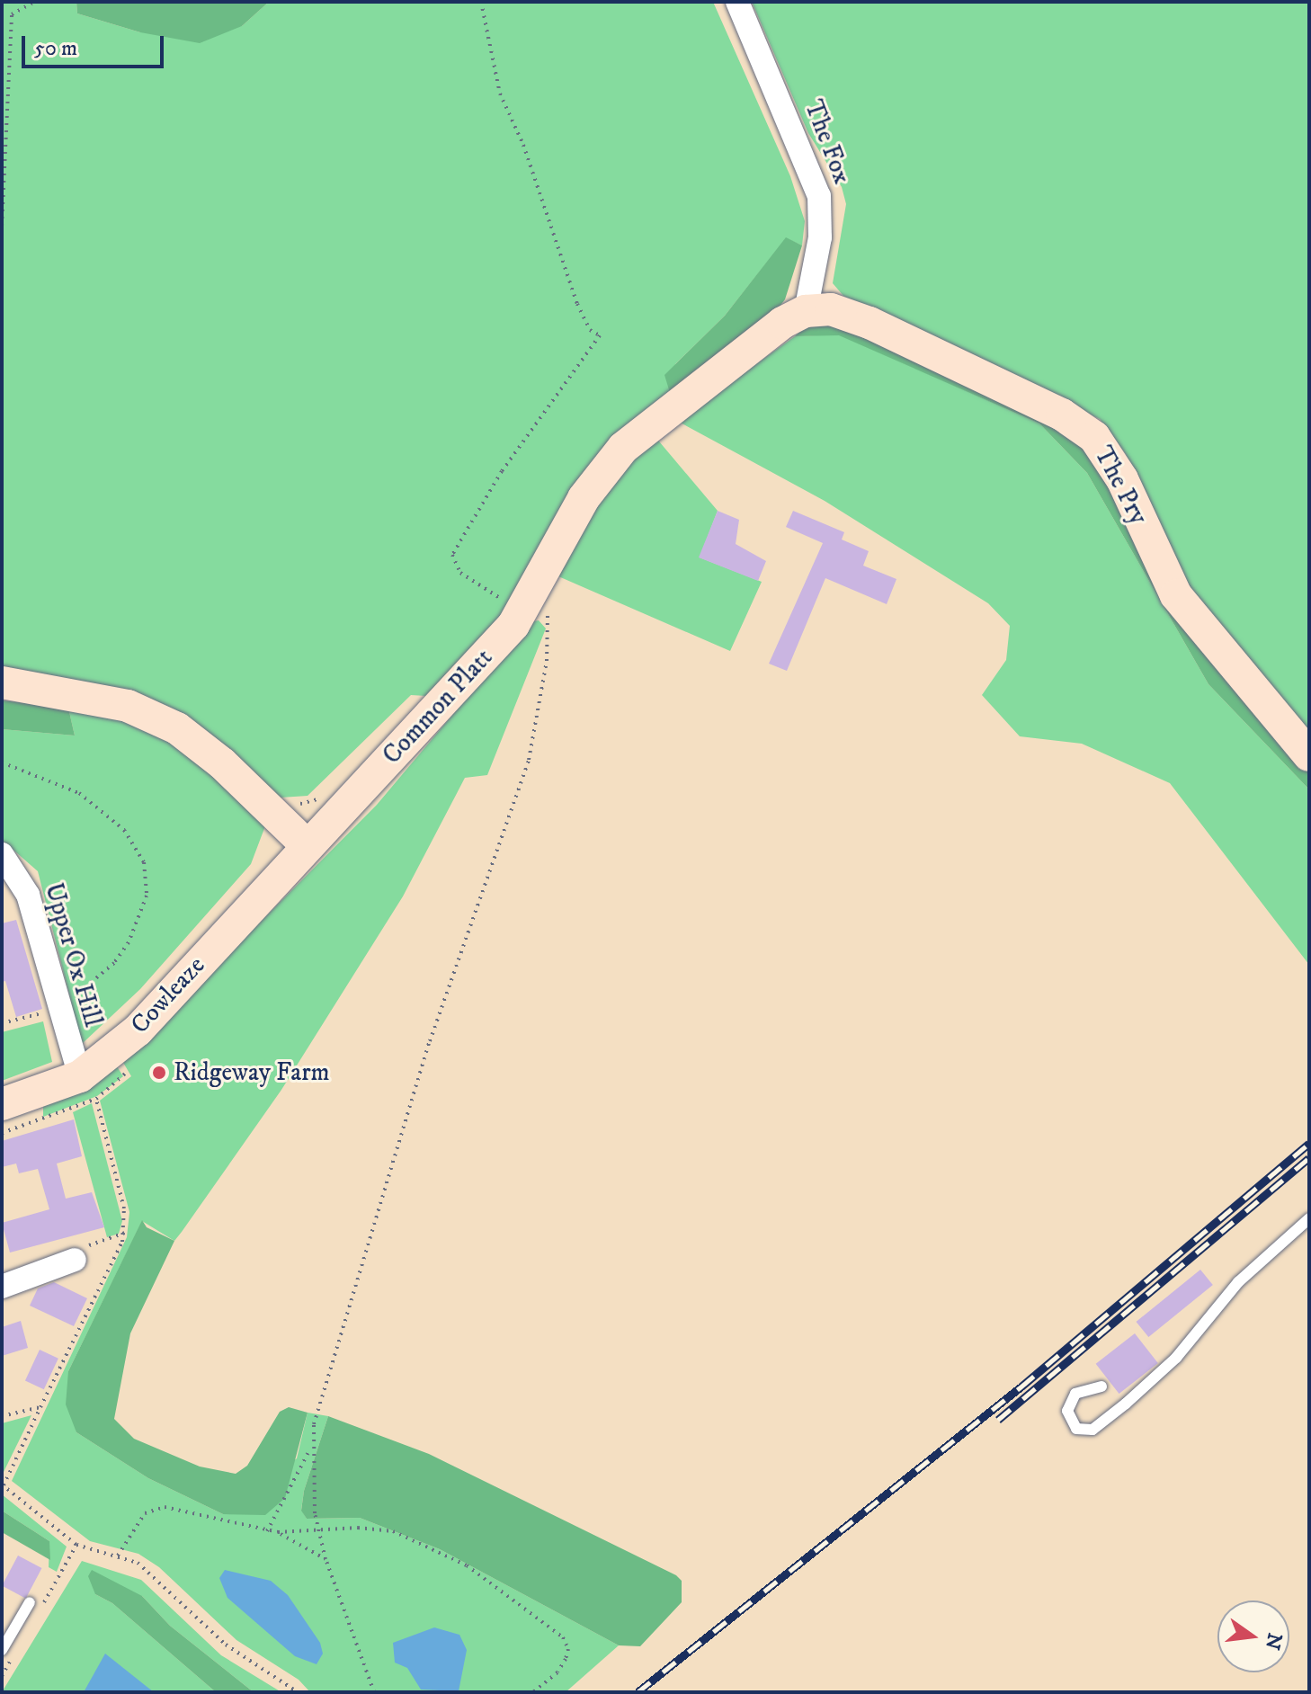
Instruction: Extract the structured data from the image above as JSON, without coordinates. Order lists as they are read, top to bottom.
{
  "streets": {
    "main road": ["The Pry", "Common Platt", "Cowleaze"],
    "street": ["The Fox", "Upper Ox Hill"]
  },
  "crossings": [
    ["The Fox", "The Pry"],
    ["The Fox", "Common Platt"],
    ["The Pry", "Common Platt"],
    ["Common Platt", "Cowleaze"],
    ["Upper Ox Hill", "Cowleaze"]
  ],
  "places": ["Ridgeway Farm"],
  "scale_bar": "50 m",
  "north": "right"
}
